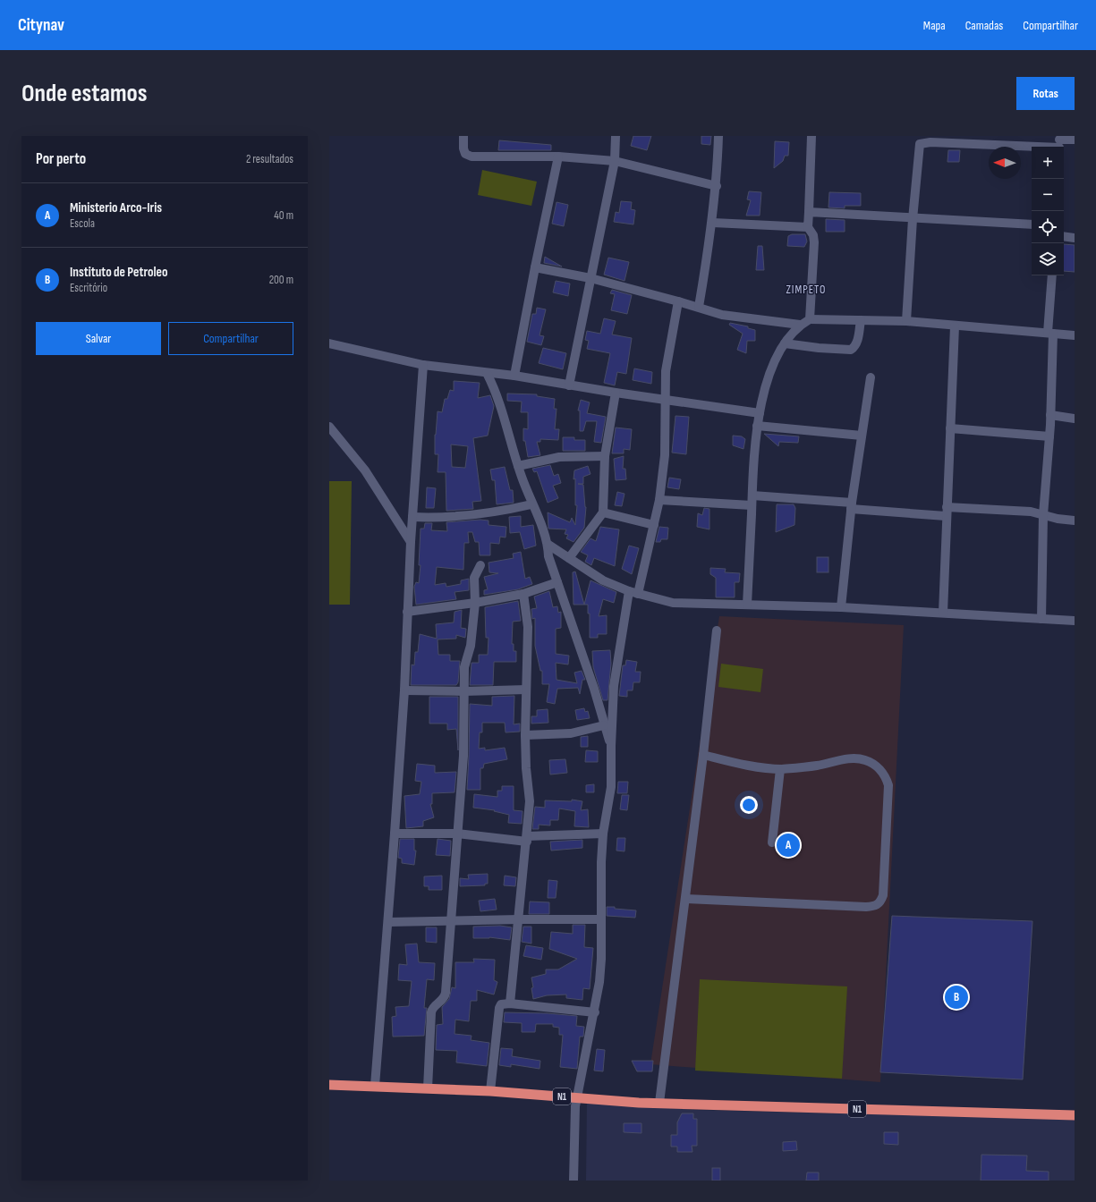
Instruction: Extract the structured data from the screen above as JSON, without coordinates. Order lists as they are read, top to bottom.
{
  "streets": {
    "highway": ["N1"]
  },
  "districts": ["ZIMPETO"],
  "north": "left",
  "page": {
    "header": "Citynav",
    "nav": ["Mapa", "Camadas", "Compartilhar"],
    "buttons": [
      "Rotas",
      ["Salvar", "Compartilhar"]
    ],
    "title": "Onde estamos",
    "heading": ["Por perto", "2 resultados"],
    "map_buttons": ["+", "−"],
    "list": [
      {
        "mark": "A",
        "name": "Ministerio Arco-Iris",
        "note": "Escola",
        "value": "40 m"
      },
      {
        "mark": "B",
        "name": "Instituto de Petroleo",
        "note": "Escritório",
        "value": "200 m"
      }
    ],
    "pins": ["A", "B"]
  }
}
